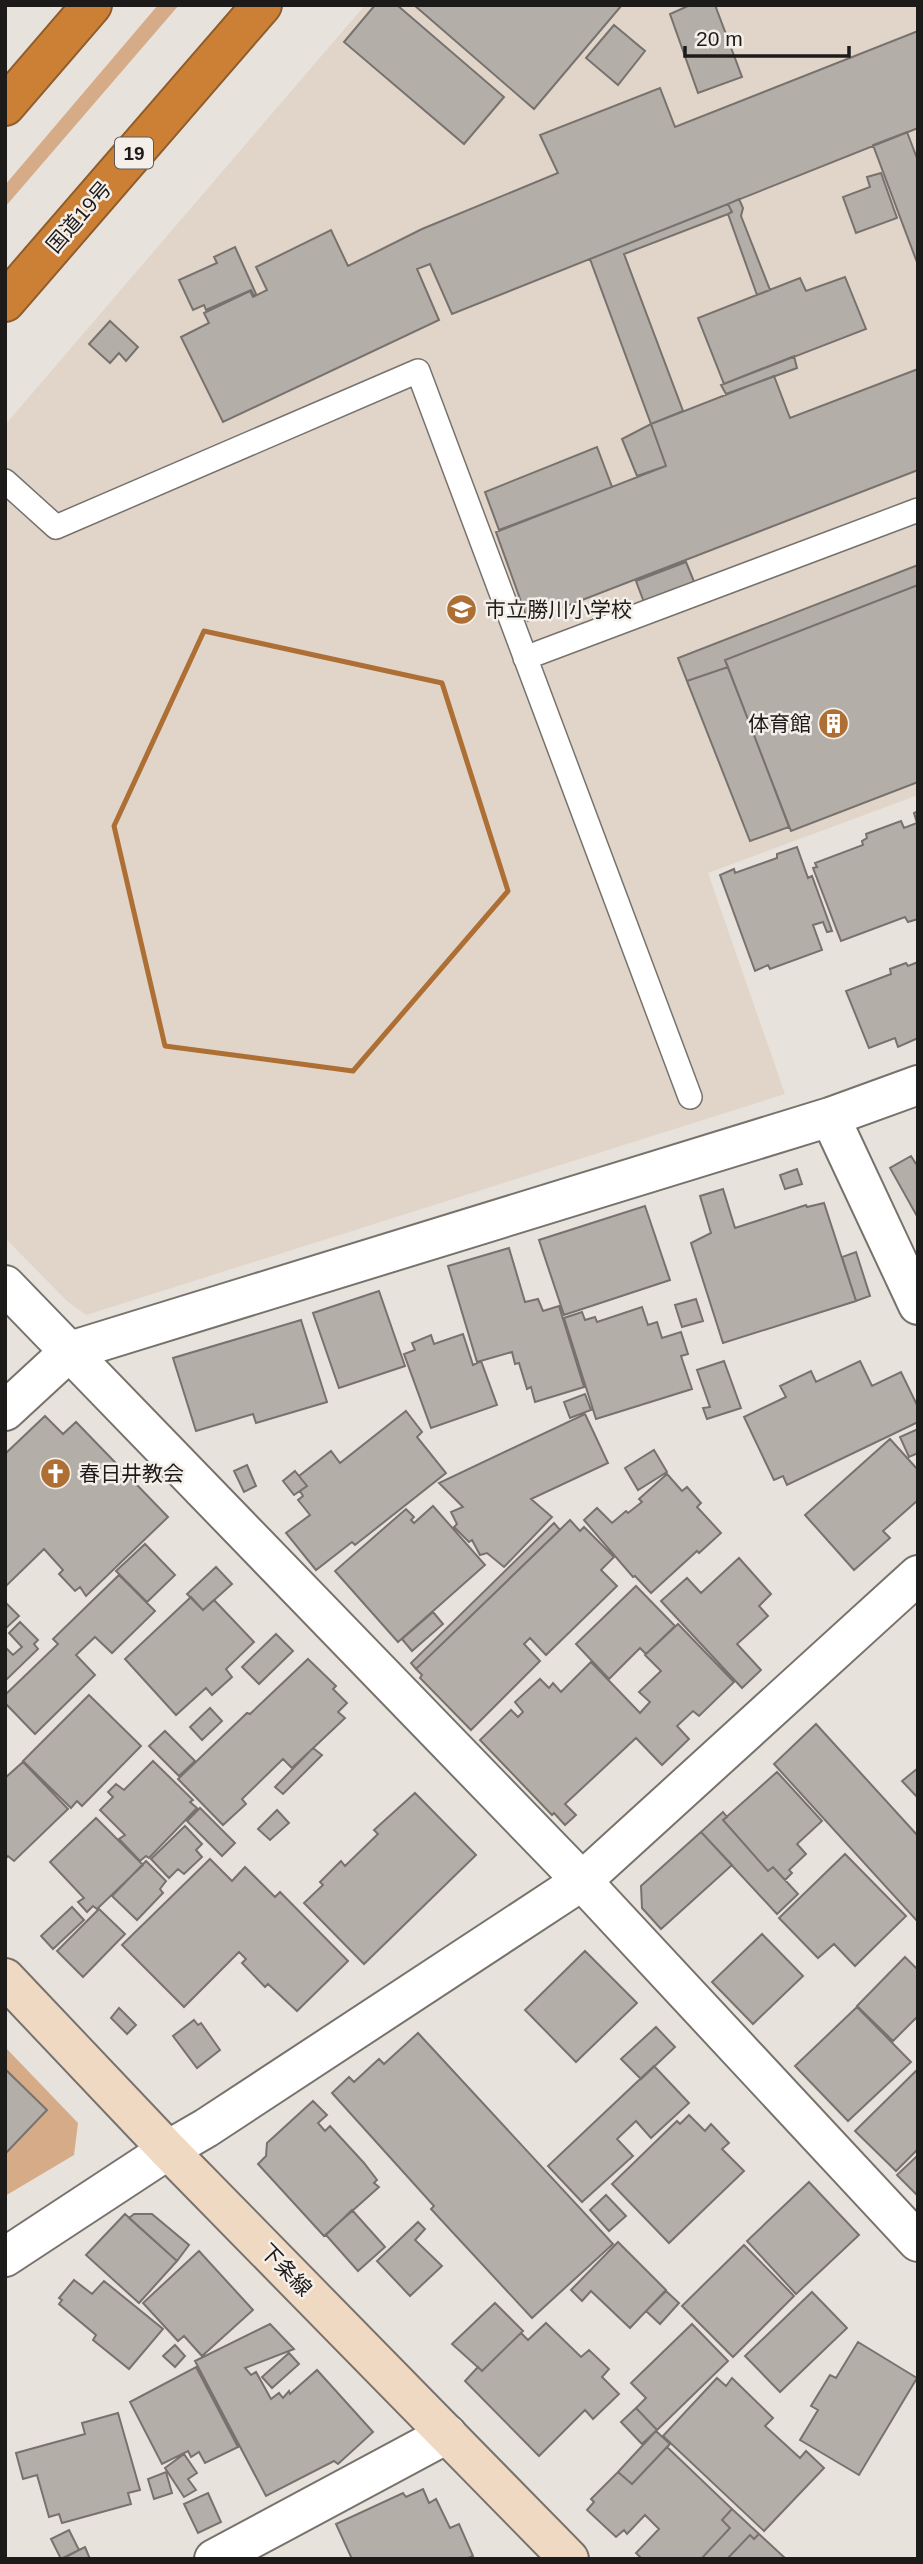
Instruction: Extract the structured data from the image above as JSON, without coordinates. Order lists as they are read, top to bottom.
{
  "streets": {
    "highway": ["19", "国道19号"],
    "street": ["下条線"]
  },
  "places": {
    "school or university": ["市立勝川小学校"],
    "building": ["体育館"],
    "church": ["春日井教会"]
  },
  "scale_bar": "20 m"
}
